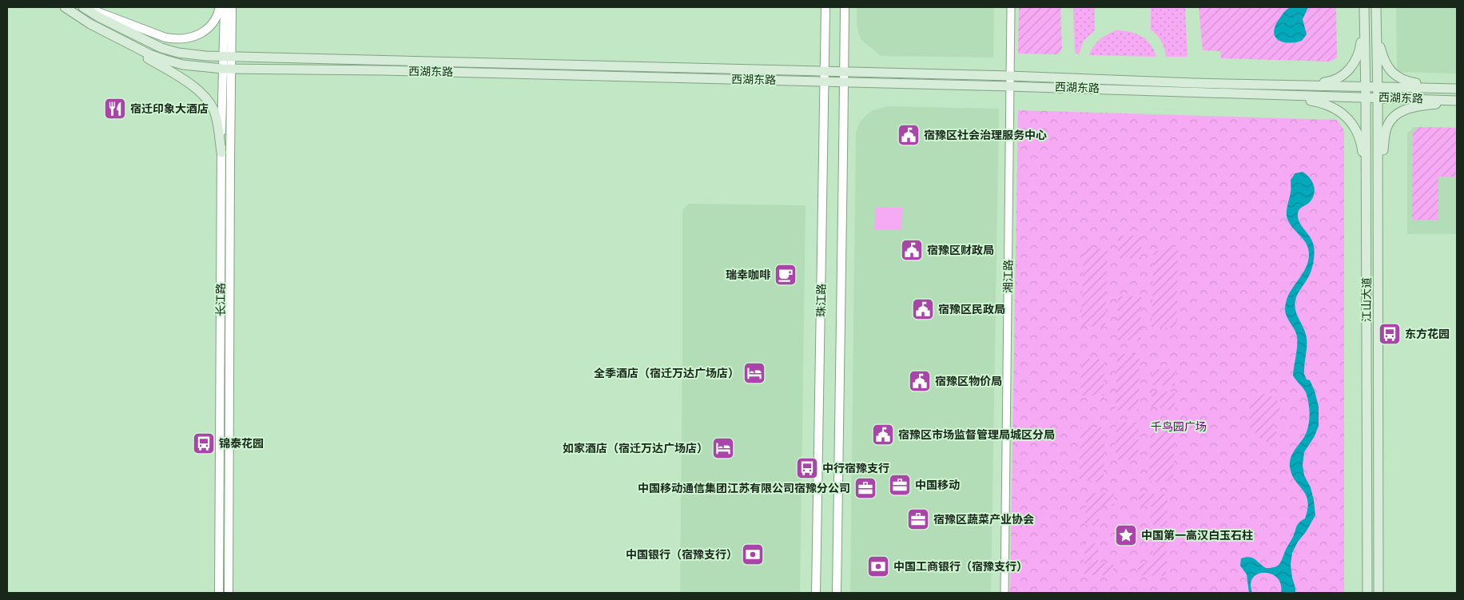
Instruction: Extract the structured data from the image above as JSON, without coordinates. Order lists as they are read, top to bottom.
{
  "streets": {
    "main road": ["西湖东路", "江山大道"],
    "street": ["湘江路", "长江路", "珠江路"]
  },
  "crossings": [
    ["西湖东路", "湘江路"],
    ["西湖东路", "长江路"],
    ["西湖东路", "江山大道"],
    ["西湖东路", "珠江路"]
  ],
  "parks": ["千鸟园广场"],
  "places": {
    "restaurant": ["宿迁印象大酒店"],
    "public building": [
      "宿豫区社会治理服务中心",
      "宿豫区财政局",
      "宿豫区民政局",
      "宿豫区物价局",
      "宿豫区市场监督管理局城区分局"
    ],
    "cafe": ["瑞幸咖啡"],
    "bus stop": ["东方花园", "锦泰花园", "中行宿豫支行"],
    "hotel": ["全季酒店（宿迁万达广场店）", "如家酒店（宿迁万达广场店）"],
    "office": ["中国移动", "中国移动通信集团江苏有限公司宿豫分公司", "宿豫区蔬菜产业协会"],
    "place": ["中国第一高汉白玉石柱"],
    "bank": ["中国银行（宿豫支行）", "中国工商银行（宿豫支行）"]
  }
}
